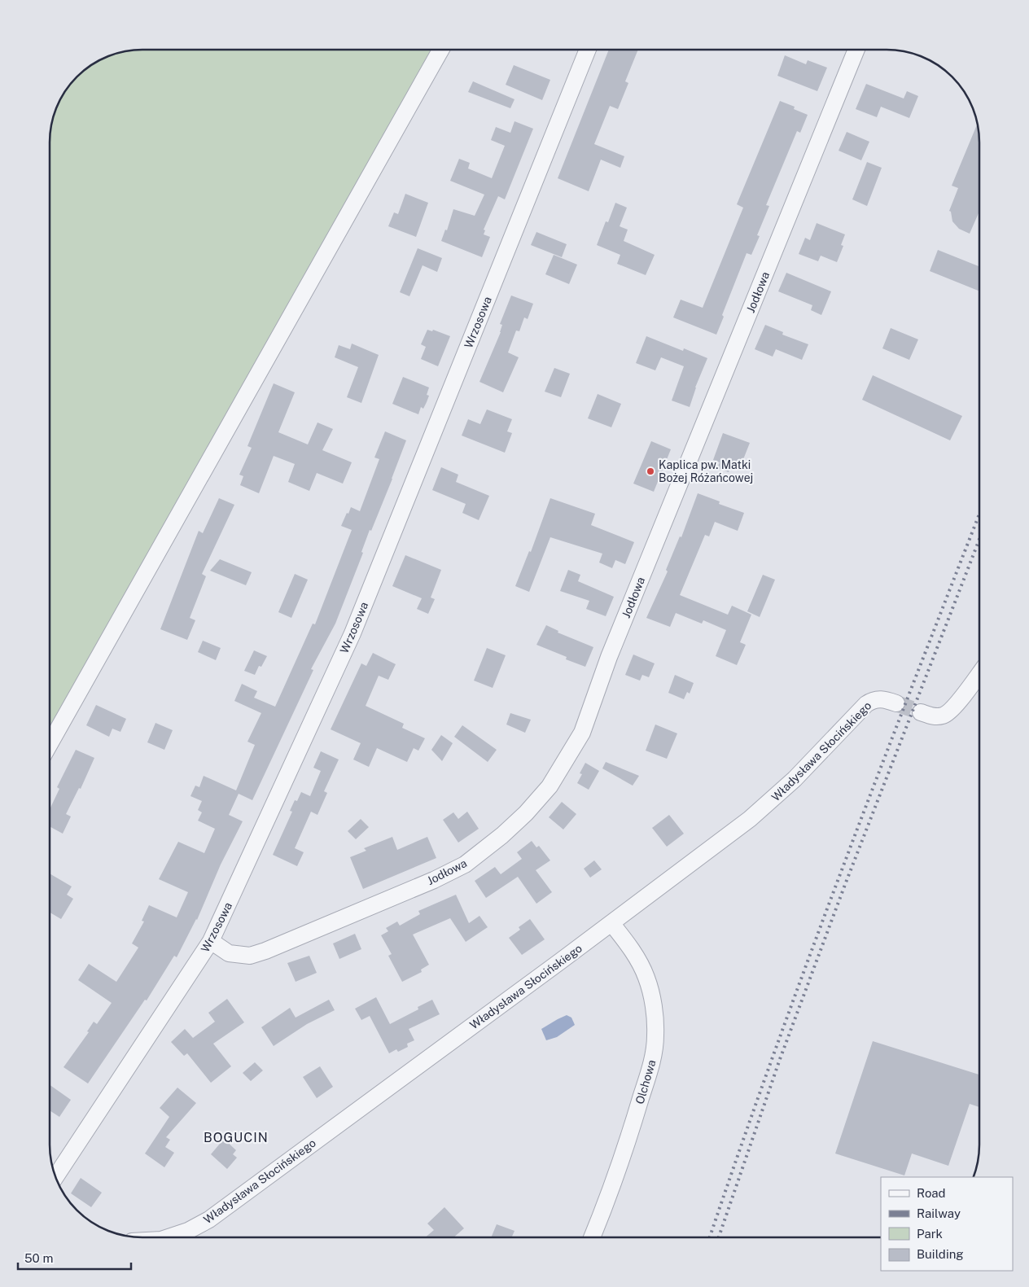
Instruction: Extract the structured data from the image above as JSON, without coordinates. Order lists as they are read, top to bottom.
{
  "streets": {
    "street": [
      "Jodłowa",
      "Wrzosowa",
      "Władysława Słocińskiego",
      "Olchowa"
    ]
  },
  "crossings": [
    ["Jodłowa", "Wrzosowa"],
    ["Władysława Słocińskiego", "Olchowa"]
  ],
  "districts": ["BOGUCIN"],
  "places": ["Kaplica pw. Matki Bożej Różańcowej"],
  "legend": [
    "Road",
    "Railway",
    "Park",
    "Building"
  ],
  "scale_bar": "50 m"
}
